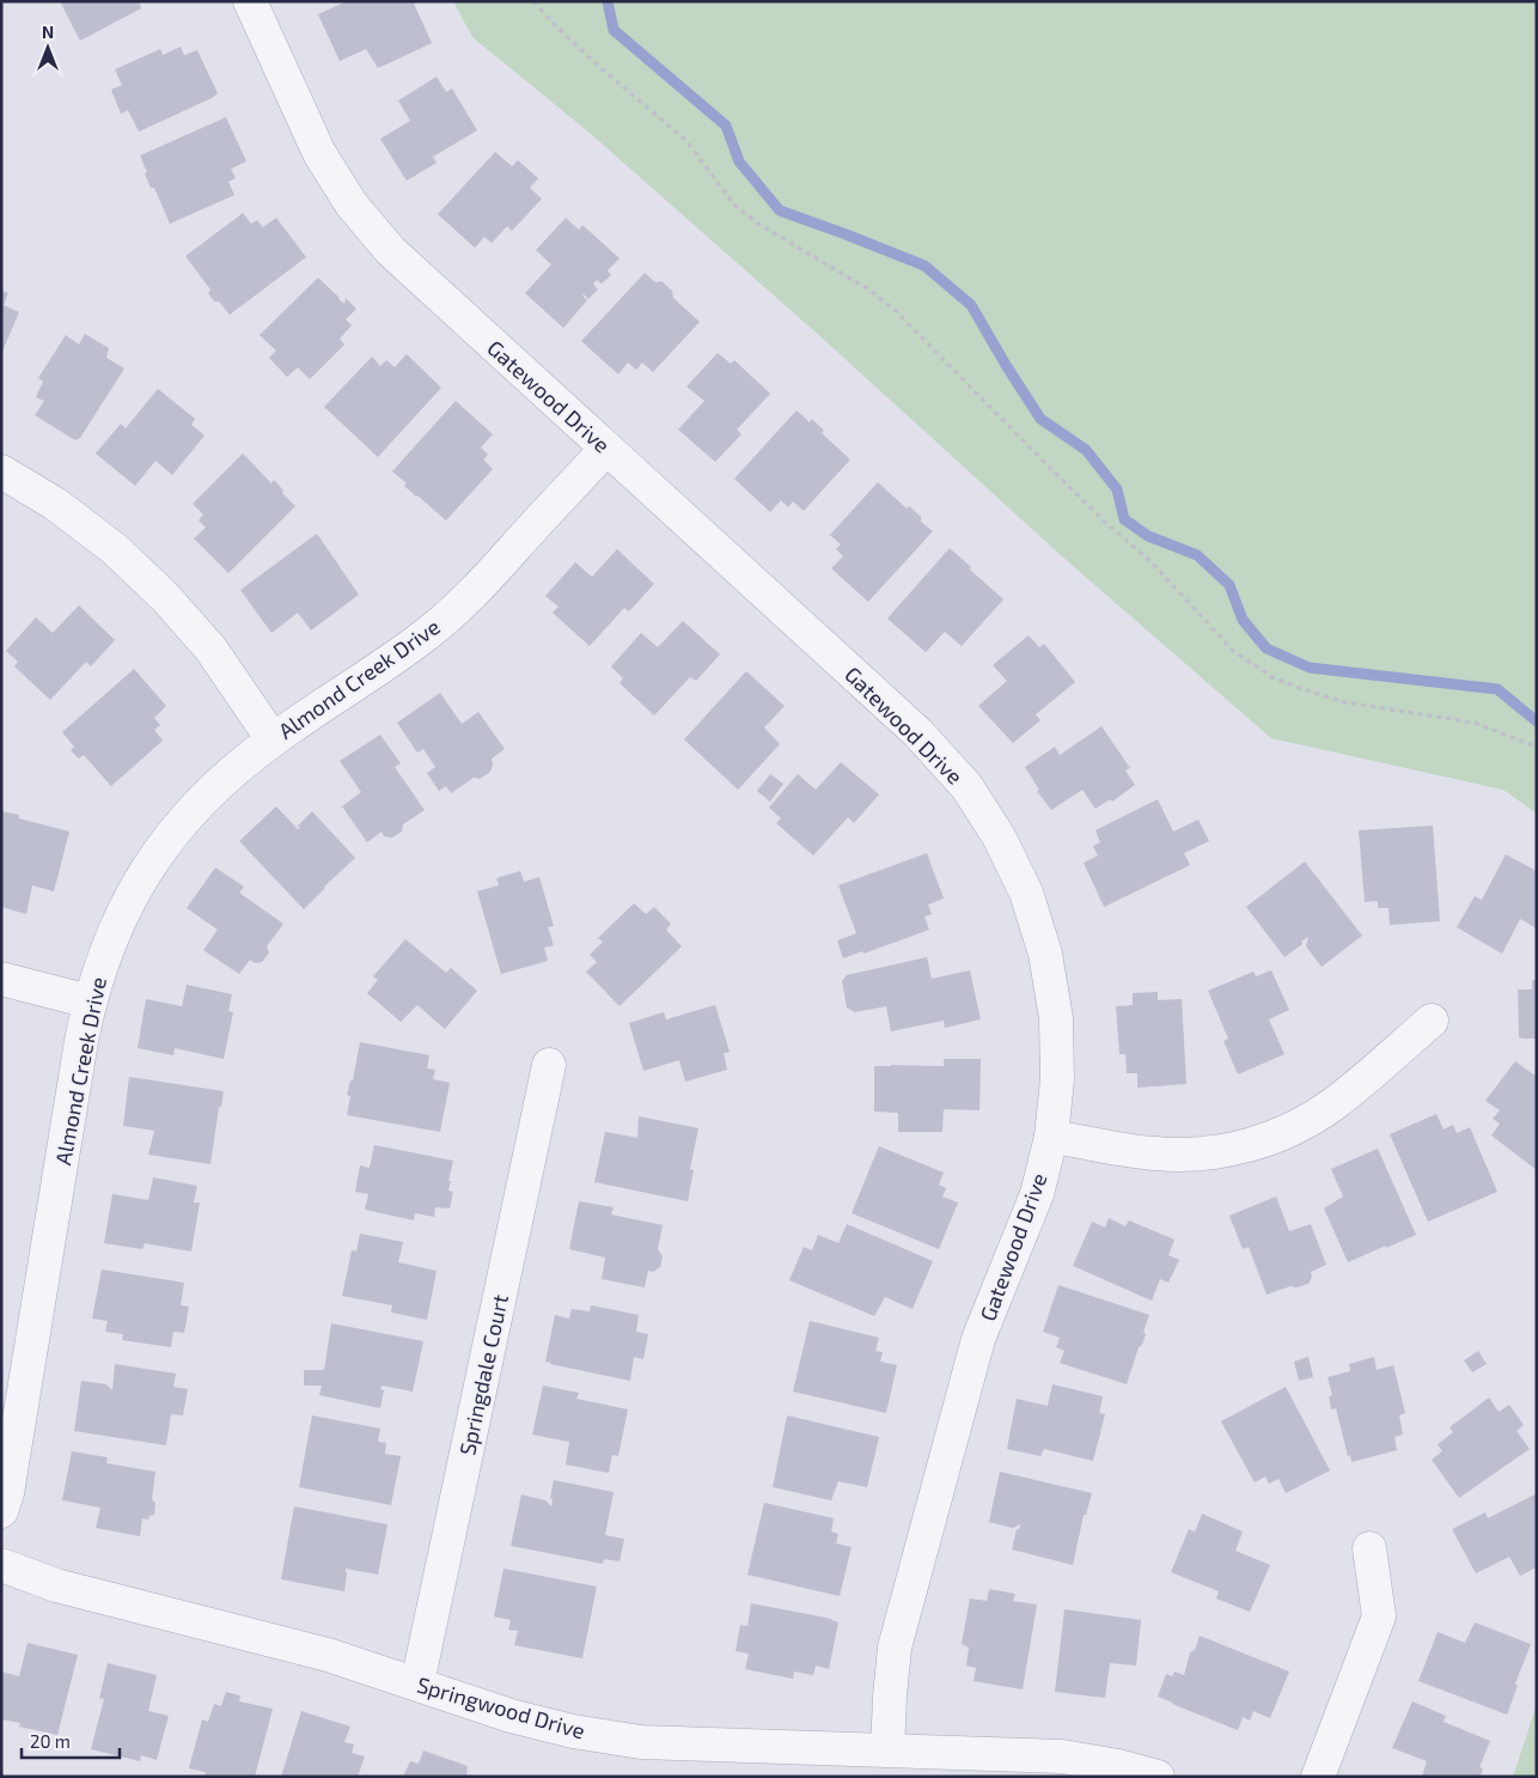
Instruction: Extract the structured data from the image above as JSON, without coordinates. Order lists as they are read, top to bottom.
{
  "streets": {
    "street": [
      "Gatewood Drive",
      "Almond Creek Drive",
      "Springdale Court",
      "Springwood Drive"
    ]
  },
  "crossings": [
    ["Gatewood Drive", "Almond Creek Drive"],
    ["Gatewood Drive", "Springwood Drive"],
    ["Springdale Court", "Springwood Drive"]
  ],
  "scale_bar": "20 m",
  "north": "top"
}
